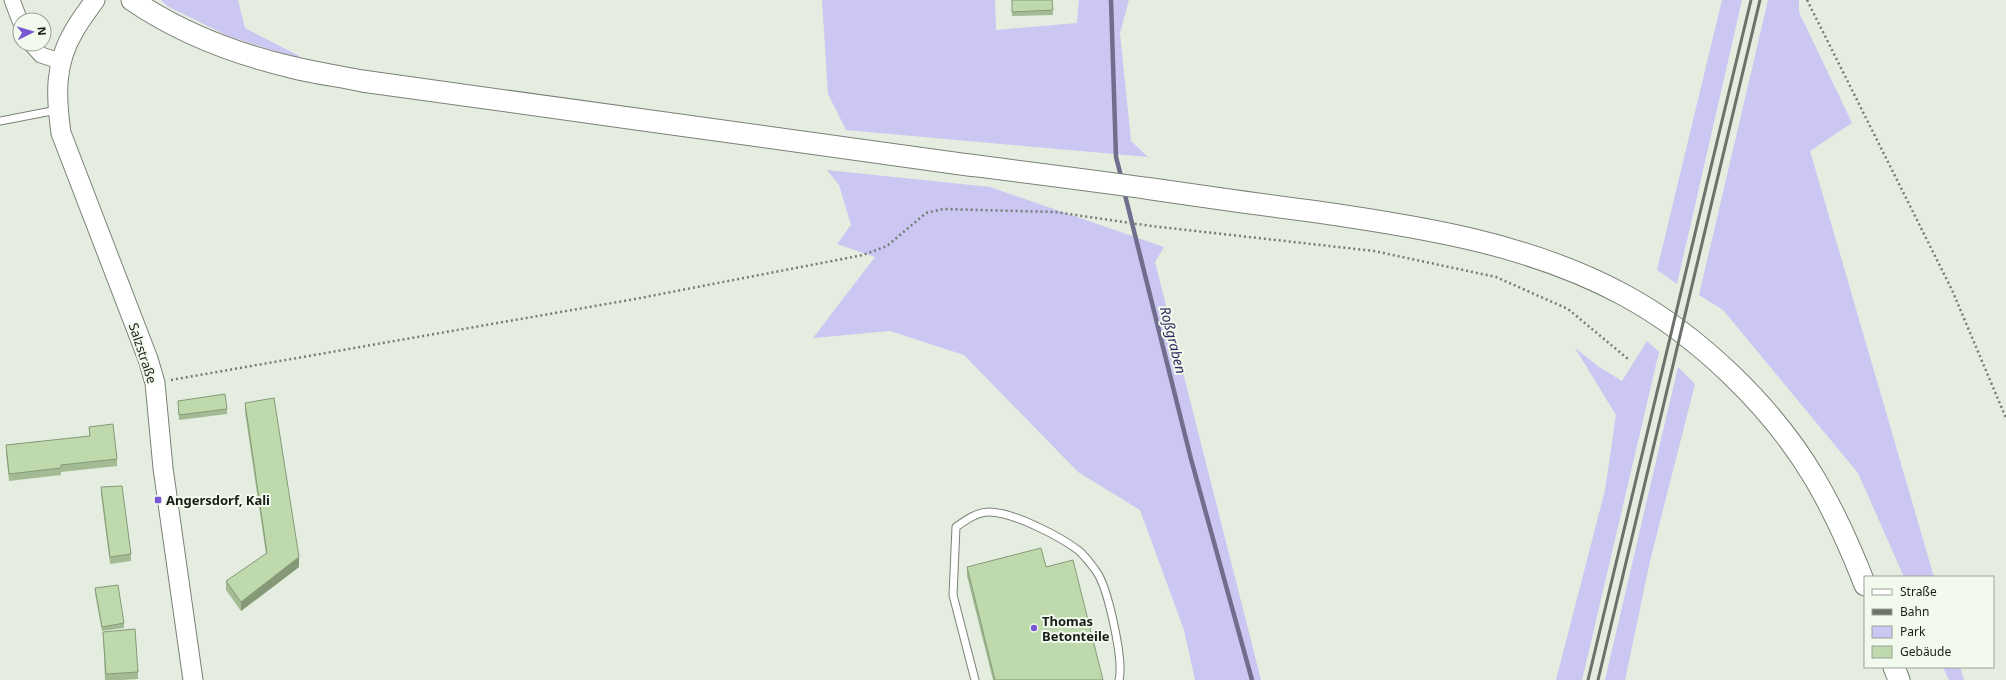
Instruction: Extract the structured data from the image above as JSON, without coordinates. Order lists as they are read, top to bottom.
{
  "streets": {
    "street": ["Salzstraße"]
  },
  "water": ["Roßgraben"],
  "places": {
    "transit": ["Angersdorf, Kali"],
    "other": ["Thomas Betonteile"]
  },
  "legend": [
    "Straße",
    "Bahn",
    "Park",
    "Gebäude"
  ],
  "north": "right"
}
